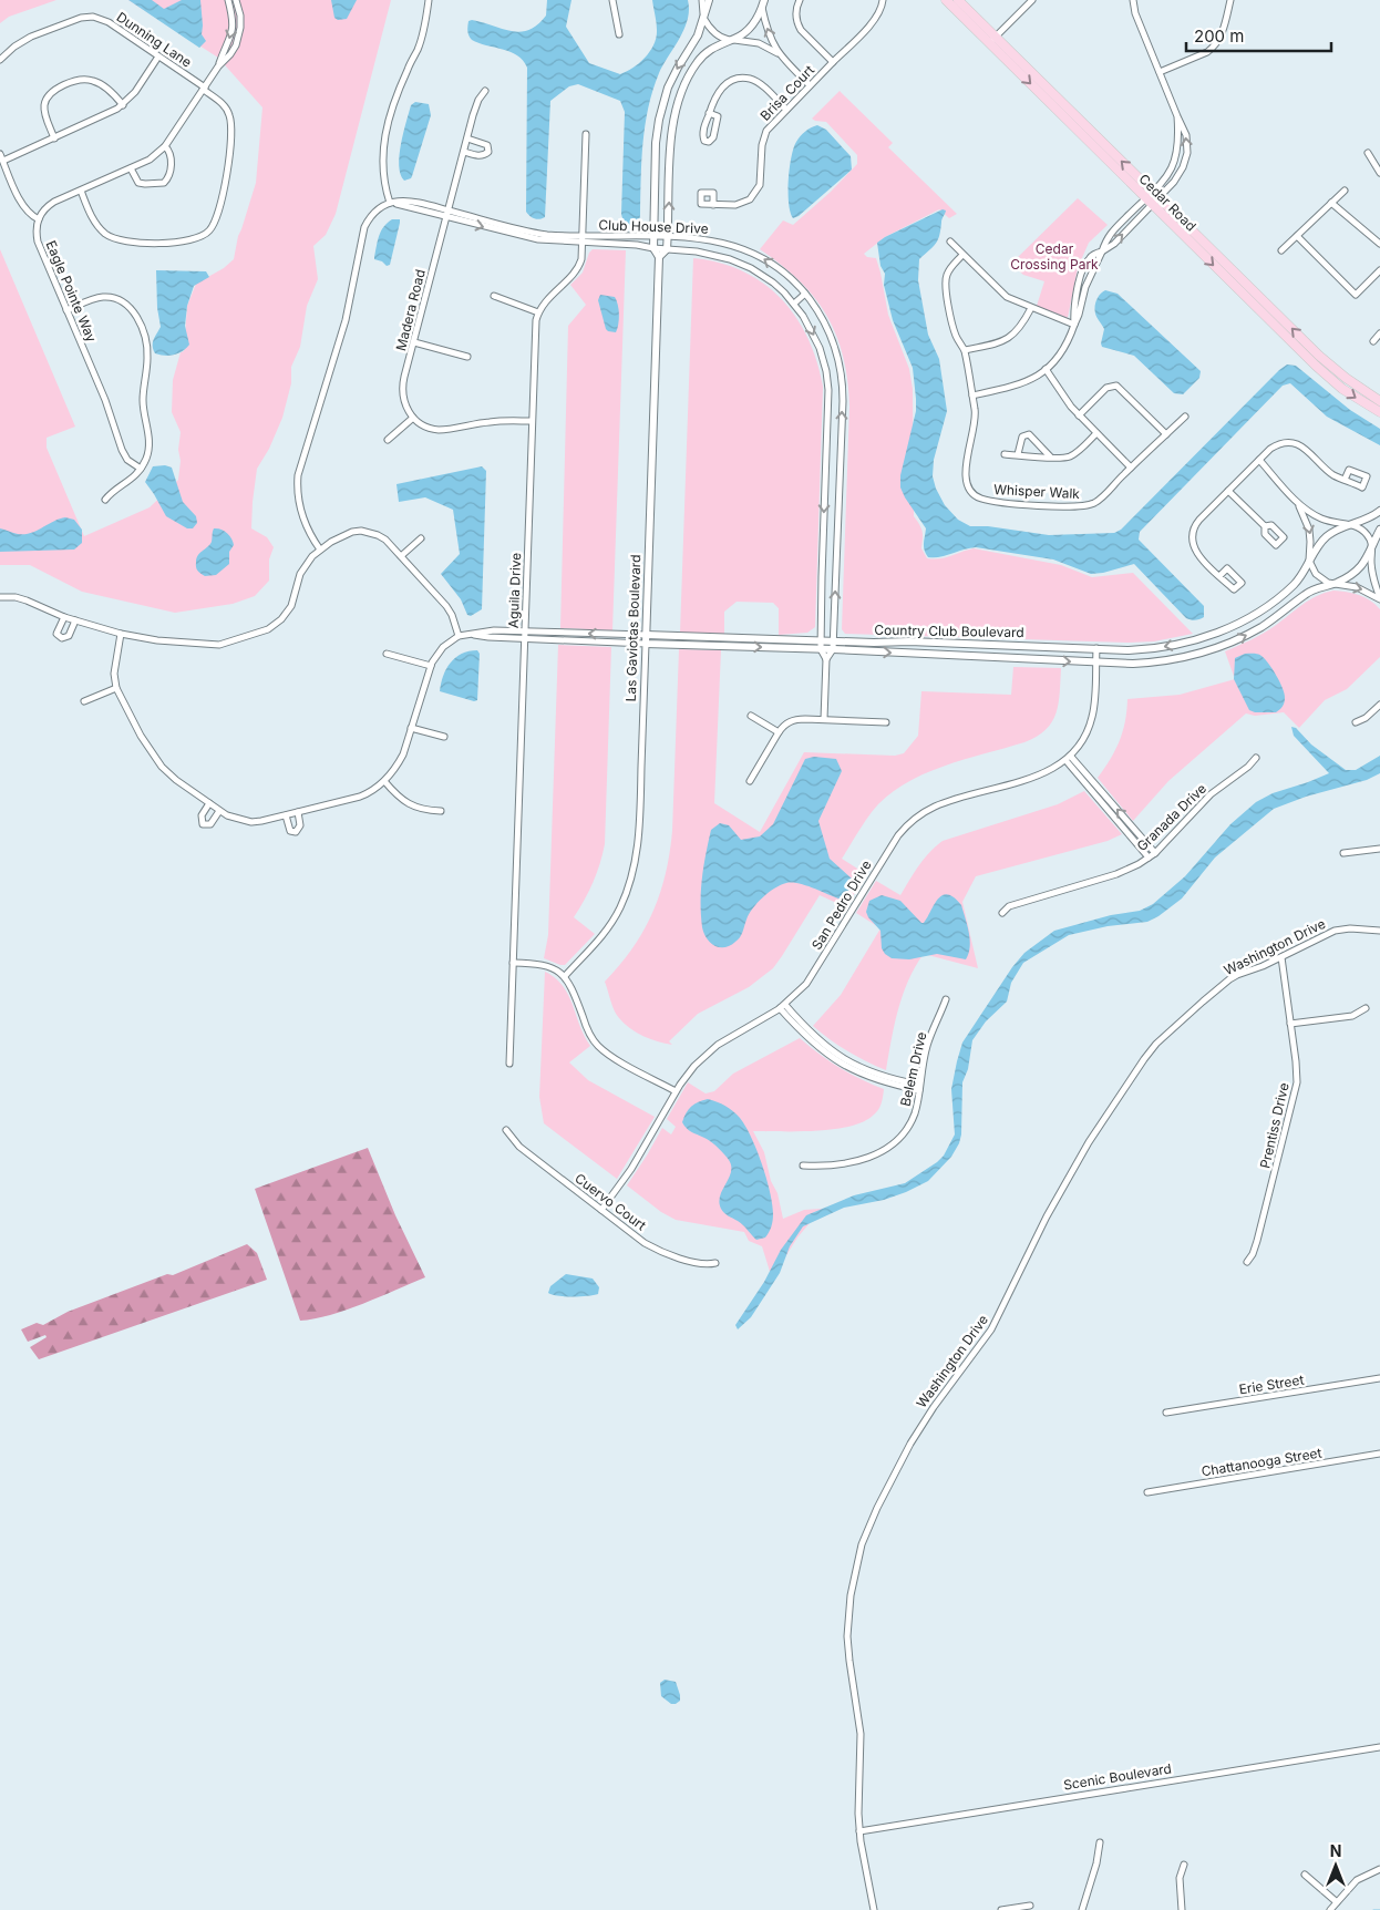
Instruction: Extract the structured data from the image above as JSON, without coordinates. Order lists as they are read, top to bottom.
{
  "streets": {
    "main road": ["Cedar Road"],
    "street": [
      "Dunning Lane",
      "Brisa Court",
      "Club House Drive",
      "Eagle Pointe Way",
      "Madera Road",
      "Whisper Walk",
      "Aguila Drive",
      "Las Gaviotas Boulevard",
      "Country Club Boulevard",
      "Granada Drive",
      "San Pedro Drive",
      "Washington Drive",
      "Belem Drive",
      "Prentiss Drive",
      "Cuervo Court",
      "Erie Street",
      "Chattanooga Street",
      "Scenic Boulevard"
    ]
  },
  "crossings": [
    ["Club House Drive", "Madera Road"],
    ["Club House Drive", "Country Club Boulevard"],
    ["Aguila Drive", "Country Club Boulevard"],
    ["Las Gaviotas Boulevard", "Country Club Boulevard"],
    ["Country Club Boulevard", "San Pedro Drive"],
    ["San Pedro Drive", "Cuervo Court"],
    ["Washington Drive", "Prentiss Drive"],
    ["Washington Drive", "Scenic Boulevard"]
  ],
  "parks": ["Cedar Crossing Park"],
  "scale_bar": "200 m",
  "north": "top"
}
